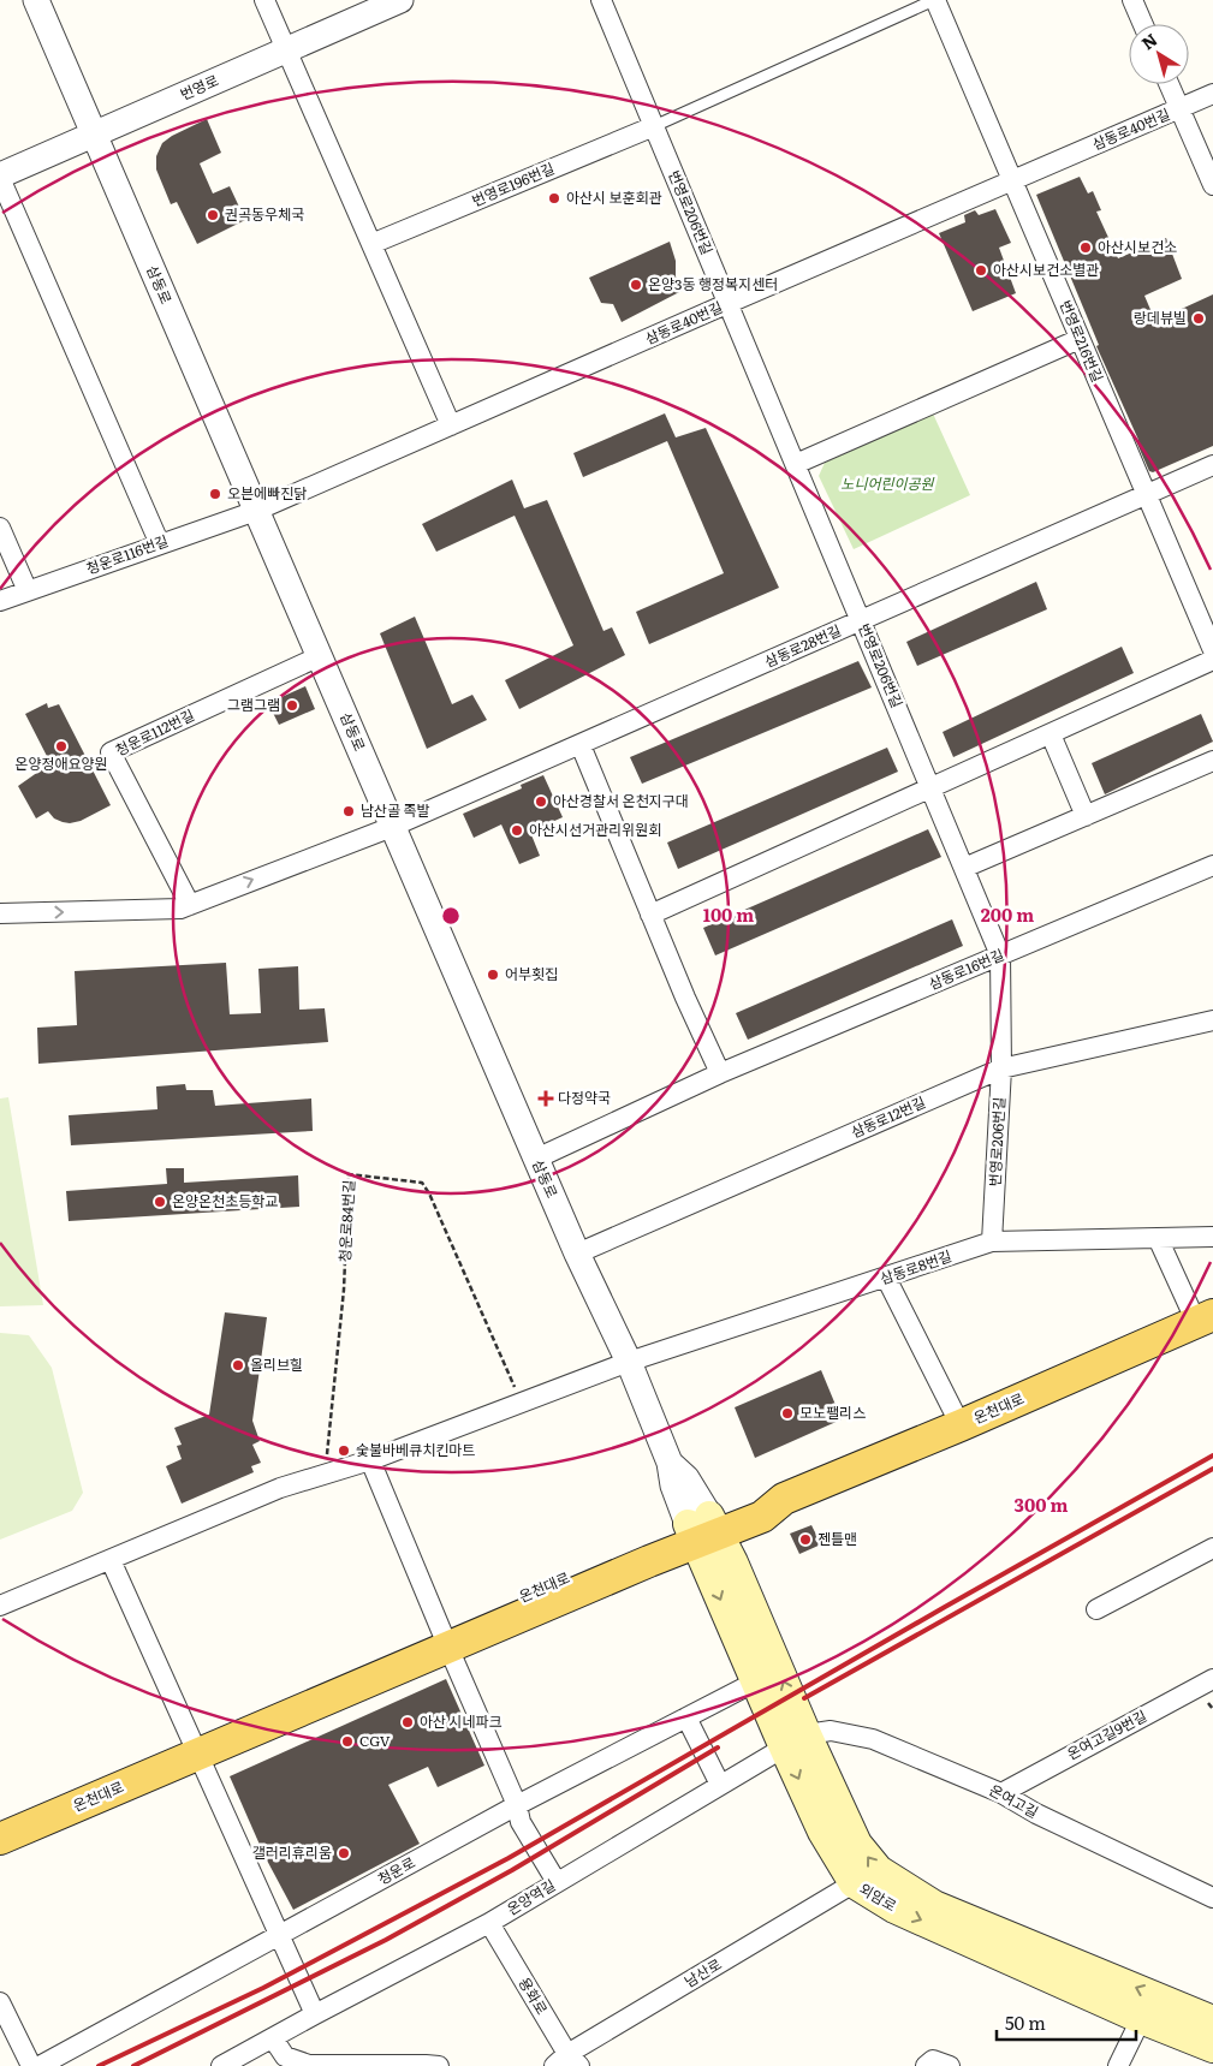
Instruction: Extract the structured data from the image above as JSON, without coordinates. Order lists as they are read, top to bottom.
{
  "streets": {
    "main road": ["온천대로", "외암로"],
    "street": [
      "번영로",
      "삼동로40번길",
      "번영로196번길",
      "번영로206번길",
      "삼동로",
      "번영로216번길",
      "청운로116번길",
      "삼동로28번길",
      "청운로112번길",
      "삼동로16번길",
      "삼동로12번길",
      "삼동로8번길",
      "온여고길9번길",
      "온여고길",
      "청운로",
      "온양역길",
      "남산로",
      "용화로"
    ],
    "path": ["청운로84번길"]
  },
  "crossings": [
    ["번영로", "삼동로"],
    ["번영로", "청운로116번길"],
    ["삼동로40번길", "번영로206번길"],
    ["삼동로40번길", "삼동로"],
    ["삼동로40번길", "번영로216번길"],
    ["삼동로40번길", "청운로116번길"],
    ["번영로196번길", "번영로206번길"],
    ["번영로206번길", "삼동로28번길"],
    ["번영로206번길", "삼동로16번길"],
    ["번영로206번길", "삼동로12번길"],
    ["번영로206번길", "삼동로8번길"],
    ["삼동로", "청운로116번길"],
    ["삼동로", "삼동로28번길"],
    ["삼동로", "청운로112번길"],
    ["삼동로", "삼동로16번길"],
    ["삼동로", "삼동로12번길"],
    ["삼동로", "삼동로8번길"],
    ["삼동로", "온천대로"],
    ["삼동로", "외암로"],
    ["번영로216번길", "삼동로28번길"],
    ["온천대로", "외암로"],
    ["온여고길9번길", "온여고길"],
    ["온여고길", "온양역길"],
    ["온여고길", "외암로"],
    ["청운로", "외암로"],
    ["온양역길", "외암로"],
    ["온양역길", "용화로"],
    ["외암로", "남산로"],
    ["남산로", "용화로"]
  ],
  "parks": ["노니어린이공원"],
  "places": {
    "other": [
      "아산시 보훈회관",
      "권곡동우체국",
      "아산시보건소",
      "아산시보건소별관",
      "온양3동 행정복지센터",
      "랑데뷰빌",
      "오븐에빠진닭",
      "그램그램",
      "온양정애요양원",
      "아산경찰서 온천지구대",
      "남산골 족발",
      "아산시선거관리위원회",
      "어부횟집",
      "온양온천초등학교",
      "올리브힐",
      "모노팰리스",
      "숯불바베큐치킨마트",
      "젠틀맨",
      "아산 시네파크",
      "CGV",
      "갤러리휴리움"
    ],
    "health": ["다정약국"]
  },
  "scale_bar": "50 m",
  "north": "top left",
  "rings": ["100 m", "200 m", "300 m"]
}
